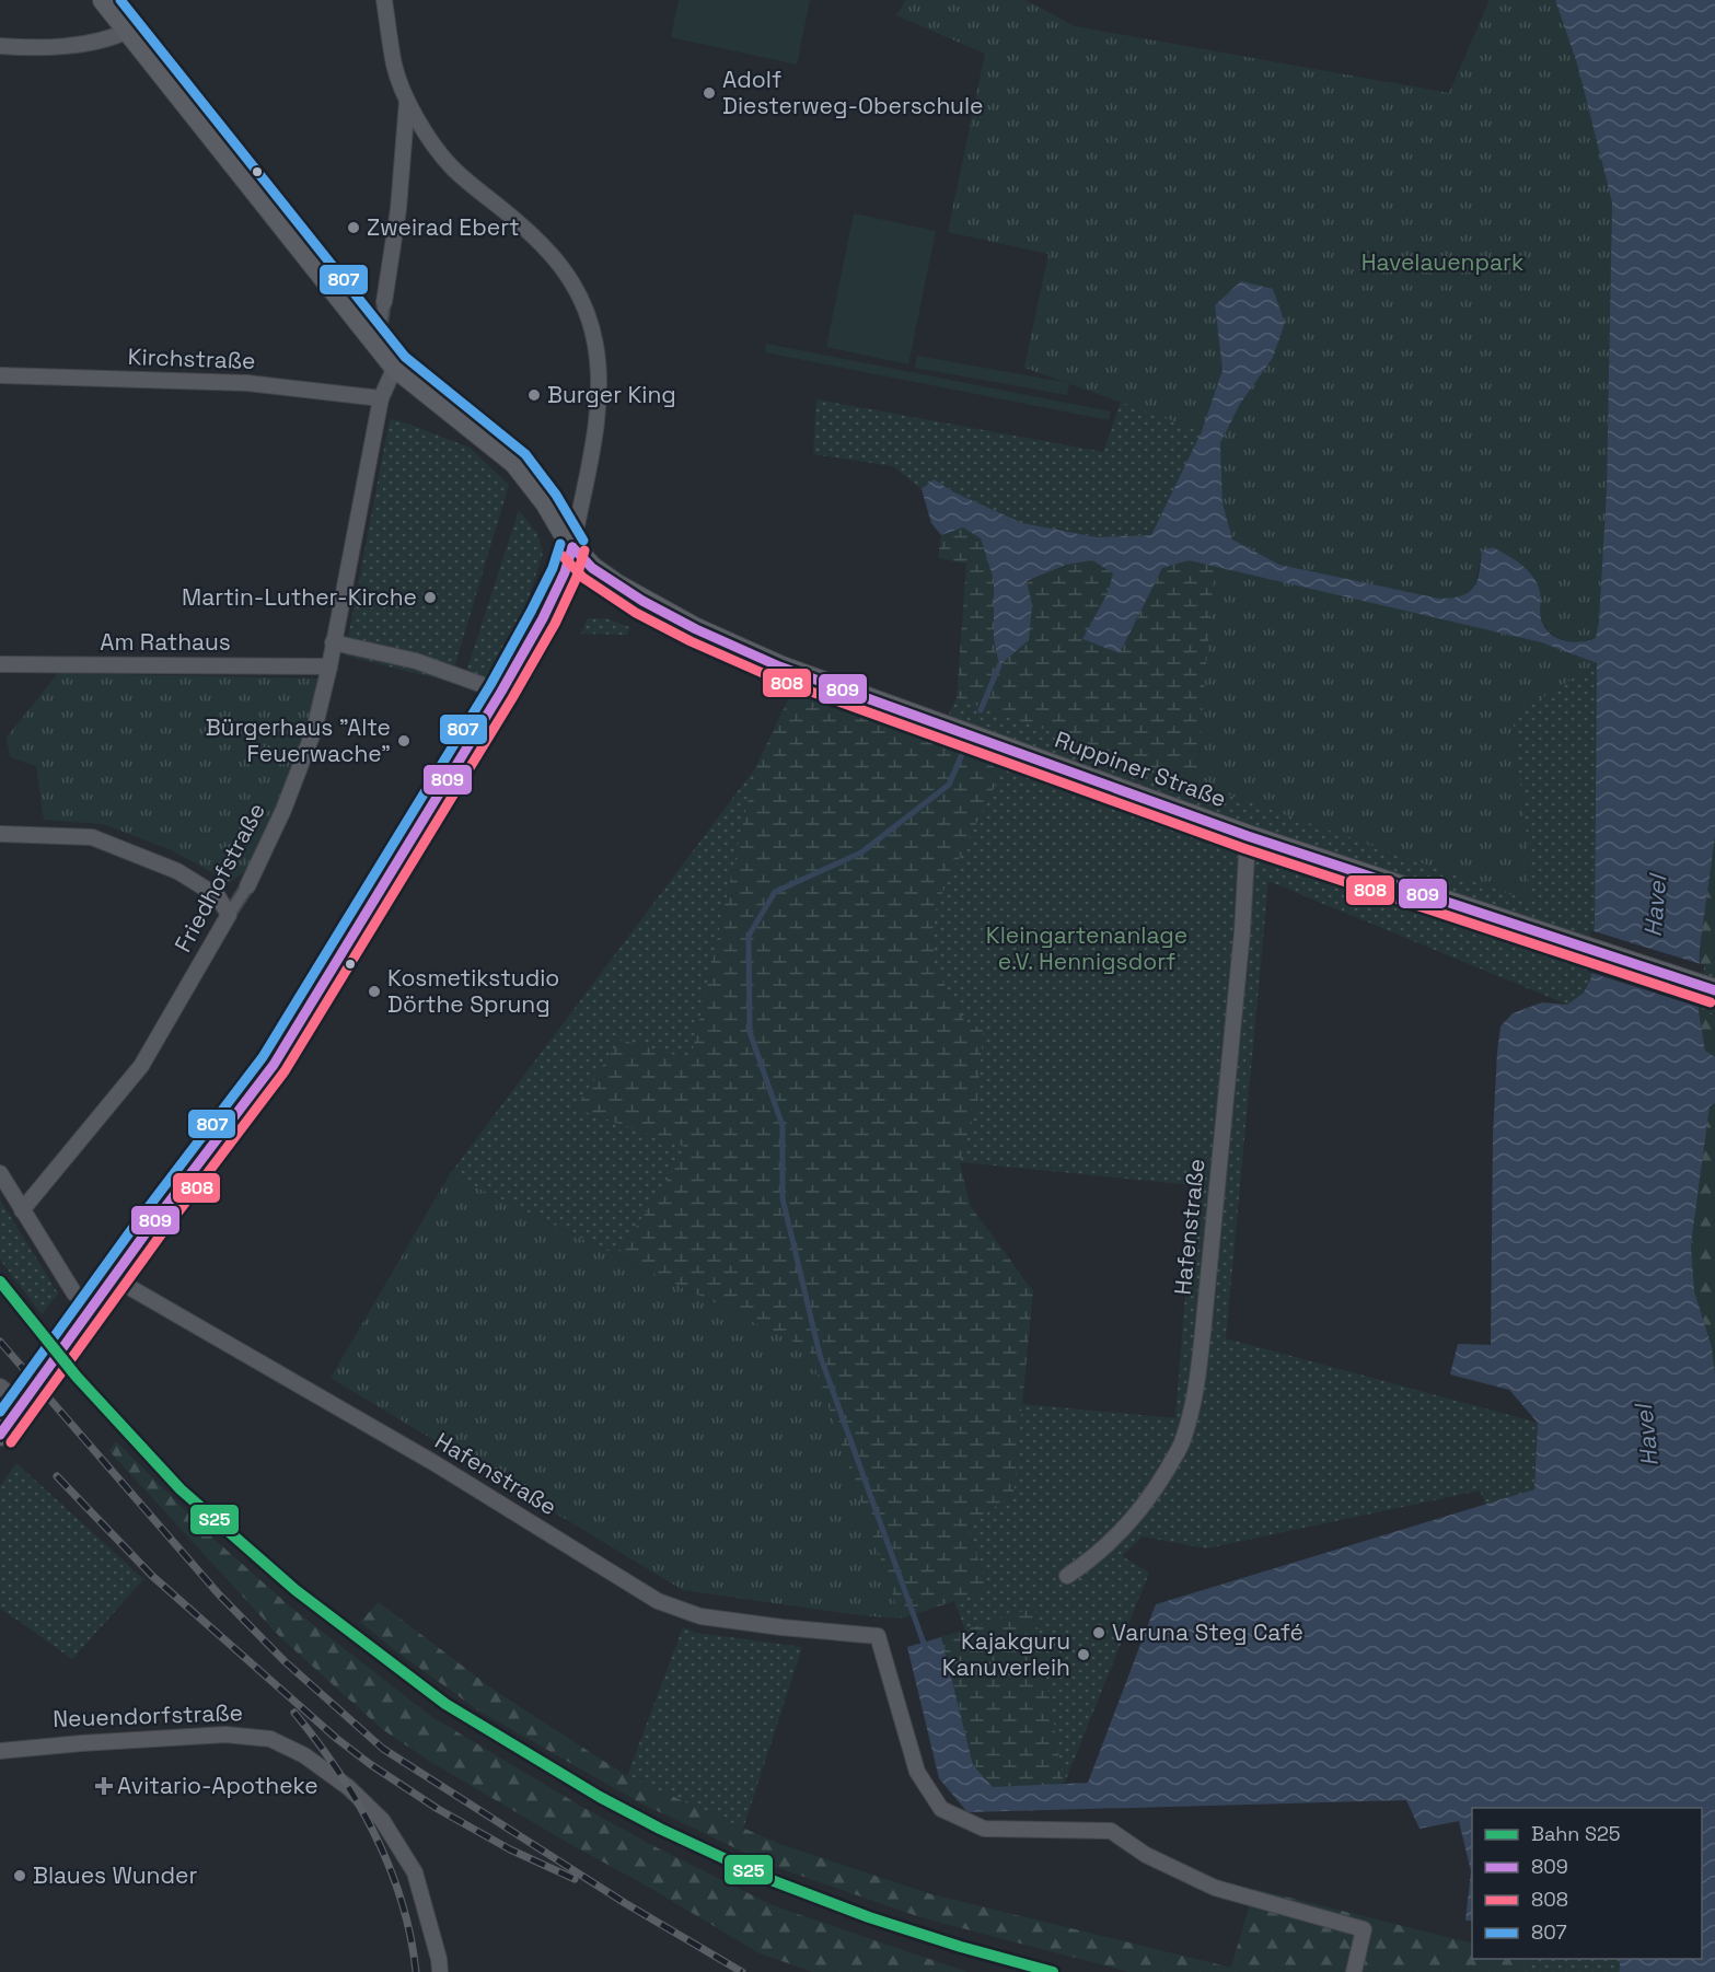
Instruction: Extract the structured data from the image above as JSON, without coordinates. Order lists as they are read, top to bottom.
{
  "streets": {
    "main road": ["Ruppiner Straße"],
    "street": [
      "Kirchstraße",
      "Am Rathaus",
      "Friedhofstraße",
      "Hafenstraße",
      "Neuendorfstraße"
    ]
  },
  "crossings": [
    ["Kirchstraße", "Friedhofstraße"],
    ["Am Rathaus", "Friedhofstraße"],
    ["Ruppiner Straße", "Friedhofstraße"],
    ["Ruppiner Straße", "Hafenstraße"]
  ],
  "water": ["Havel"],
  "parks": ["Havelauenpark", "Kleingartenanlage e.V. Hennigsdorf"],
  "places": {
    "other": [
      "Adolf Diesterweg-Oberschule",
      "Zweirad Ebert",
      "Burger King",
      "Martin-Luther-Kirche",
      "Bürgerhaus \"Alte Feuerwache\"",
      "Kosmetikstudio Dörthe Sprung",
      "Varuna Steg Café",
      "Kajakguru Kanuverleih",
      "Blaues Wunder"
    ],
    "health": ["Avitario-Apotheke"]
  },
  "lines": [
    "transit line 807",
    "transit line 809",
    "transit line 808",
    "rail line S25"
  ],
  "legend": [
    "Bahn S25",
    "809",
    "808",
    "807"
  ]
}
